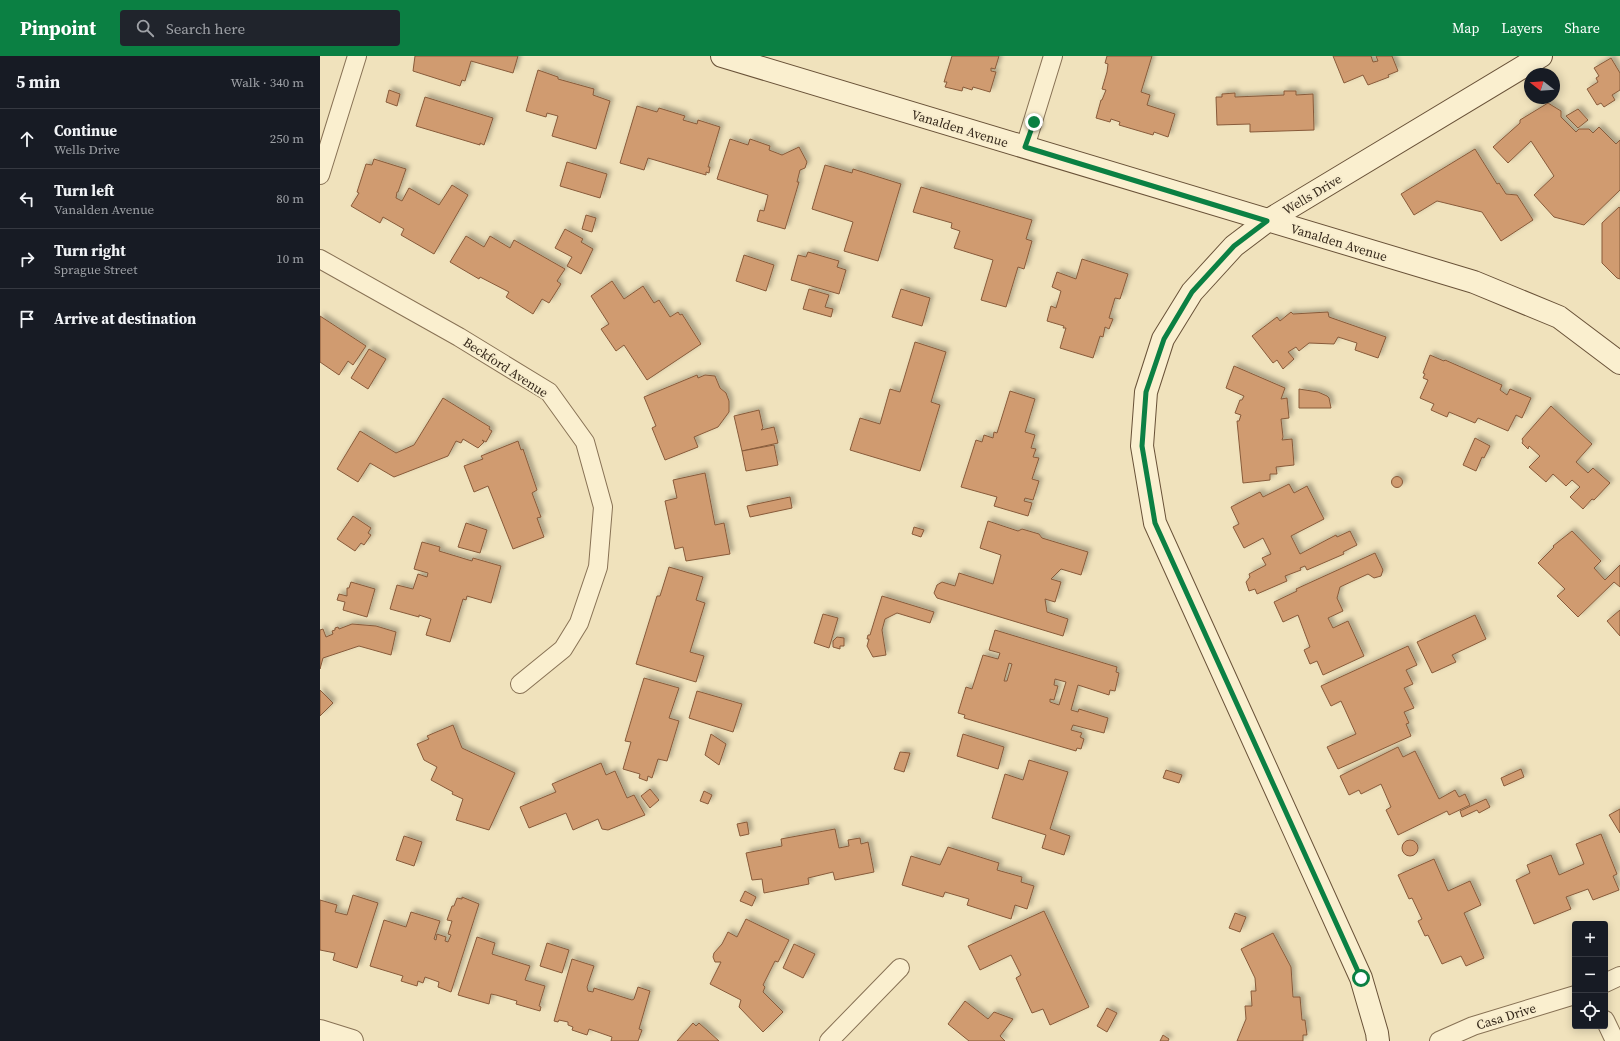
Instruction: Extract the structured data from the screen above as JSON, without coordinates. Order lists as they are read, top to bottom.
{
  "streets": {
    "main road": ["Vanalden Avenue", "Wells Drive"],
    "street": ["Beckford Avenue", "Casa Drive"]
  },
  "crossings": [
    ["Vanalden Avenue", "Wells Drive"]
  ],
  "north": "left",
  "page": {
    "header": "Pinpoint",
    "search": "Search here",
    "nav": ["Map", "Layers", "Share"],
    "heading": ["5 min", "Walk · 340 m"],
    "list": [
      ["Continue", "Wells Drive", "250 m"],
      ["Turn left", "Vanalden Avenue", "80 m"],
      ["Turn right", "Sprague Street", "10 m"],
      "Arrive at destination"
    ],
    "map_buttons": ["+", "−"]
  }
}
